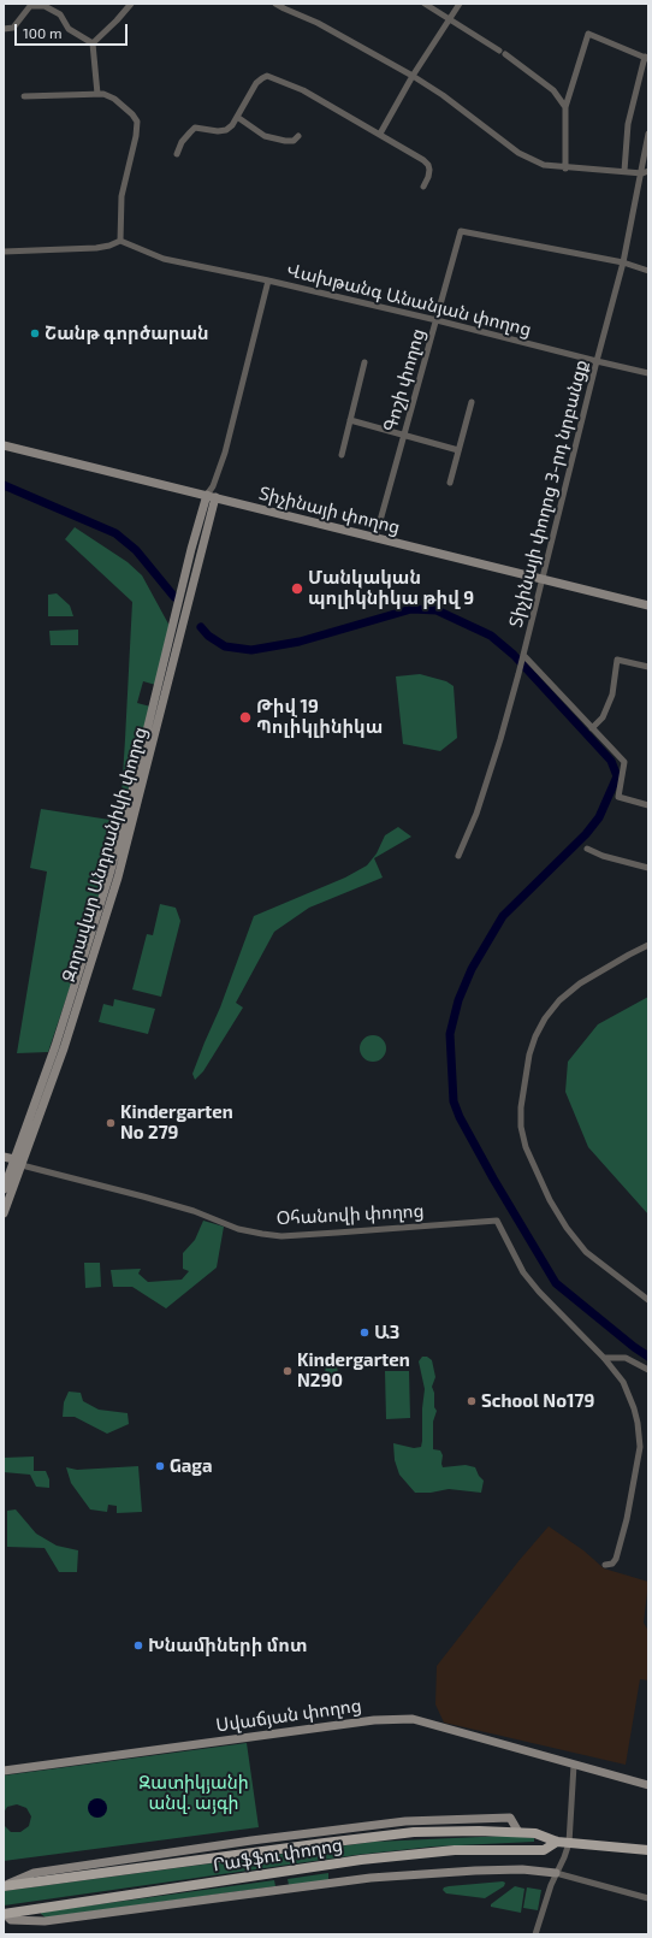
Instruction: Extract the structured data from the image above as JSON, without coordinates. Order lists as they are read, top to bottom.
{
  "streets": {
    "main road": [
      "Տիչինայի փողոց",
      "Զորավար Անդրանիկի փողոց",
      "Օհանովի փողոց",
      "Սվաճյան փողոց",
      "Րաֆֆու փողոց"
    ],
    "street": ["Վախթանգ Անանյան փողոց", "Գոշի փողոց", "Տիչինայի փողոց 3-րդ նրբանցք"]
  },
  "crossings": [
    ["Վախթանգ Անանյան փողոց", "Գոշի փողոց"],
    ["Վախթանգ Անանյան փողոց", "Տիչինայի փողոց 3-րդ նրբանցք"],
    ["Վախթանգ Անանյան փողոց", "Զորավար Անդրանիկի փողոց"],
    ["Գոշի փողոց", "Տիչինայի փողոց 3-րդ նրբանցք"],
    ["Գոշի փողոց", "Տիչինայի փողոց"],
    ["Տիչինայի փողոց 3-րդ նրբանցք", "Տիչինայի փողոց"],
    ["Տիչինայի փողոց", "Զորավար Անդրանիկի փողոց"],
    ["Զորավար Անդրանիկի փողոց", "Օհանովի փողոց"]
  ],
  "parks": ["Զատիկյանի անվ. այգի"],
  "places": [
    "Շանթ գործարան",
    "Մանկական պոլիկնիկա թիվ 9",
    "Թիվ 19 Պոլիկլինիկա",
    "Kindergarten No 279",
    "Ա3",
    "Kindergarten N290",
    "School No179",
    "Gaga",
    "Խնամիների մոտ"
  ],
  "scale_bar": "100 m"
}
